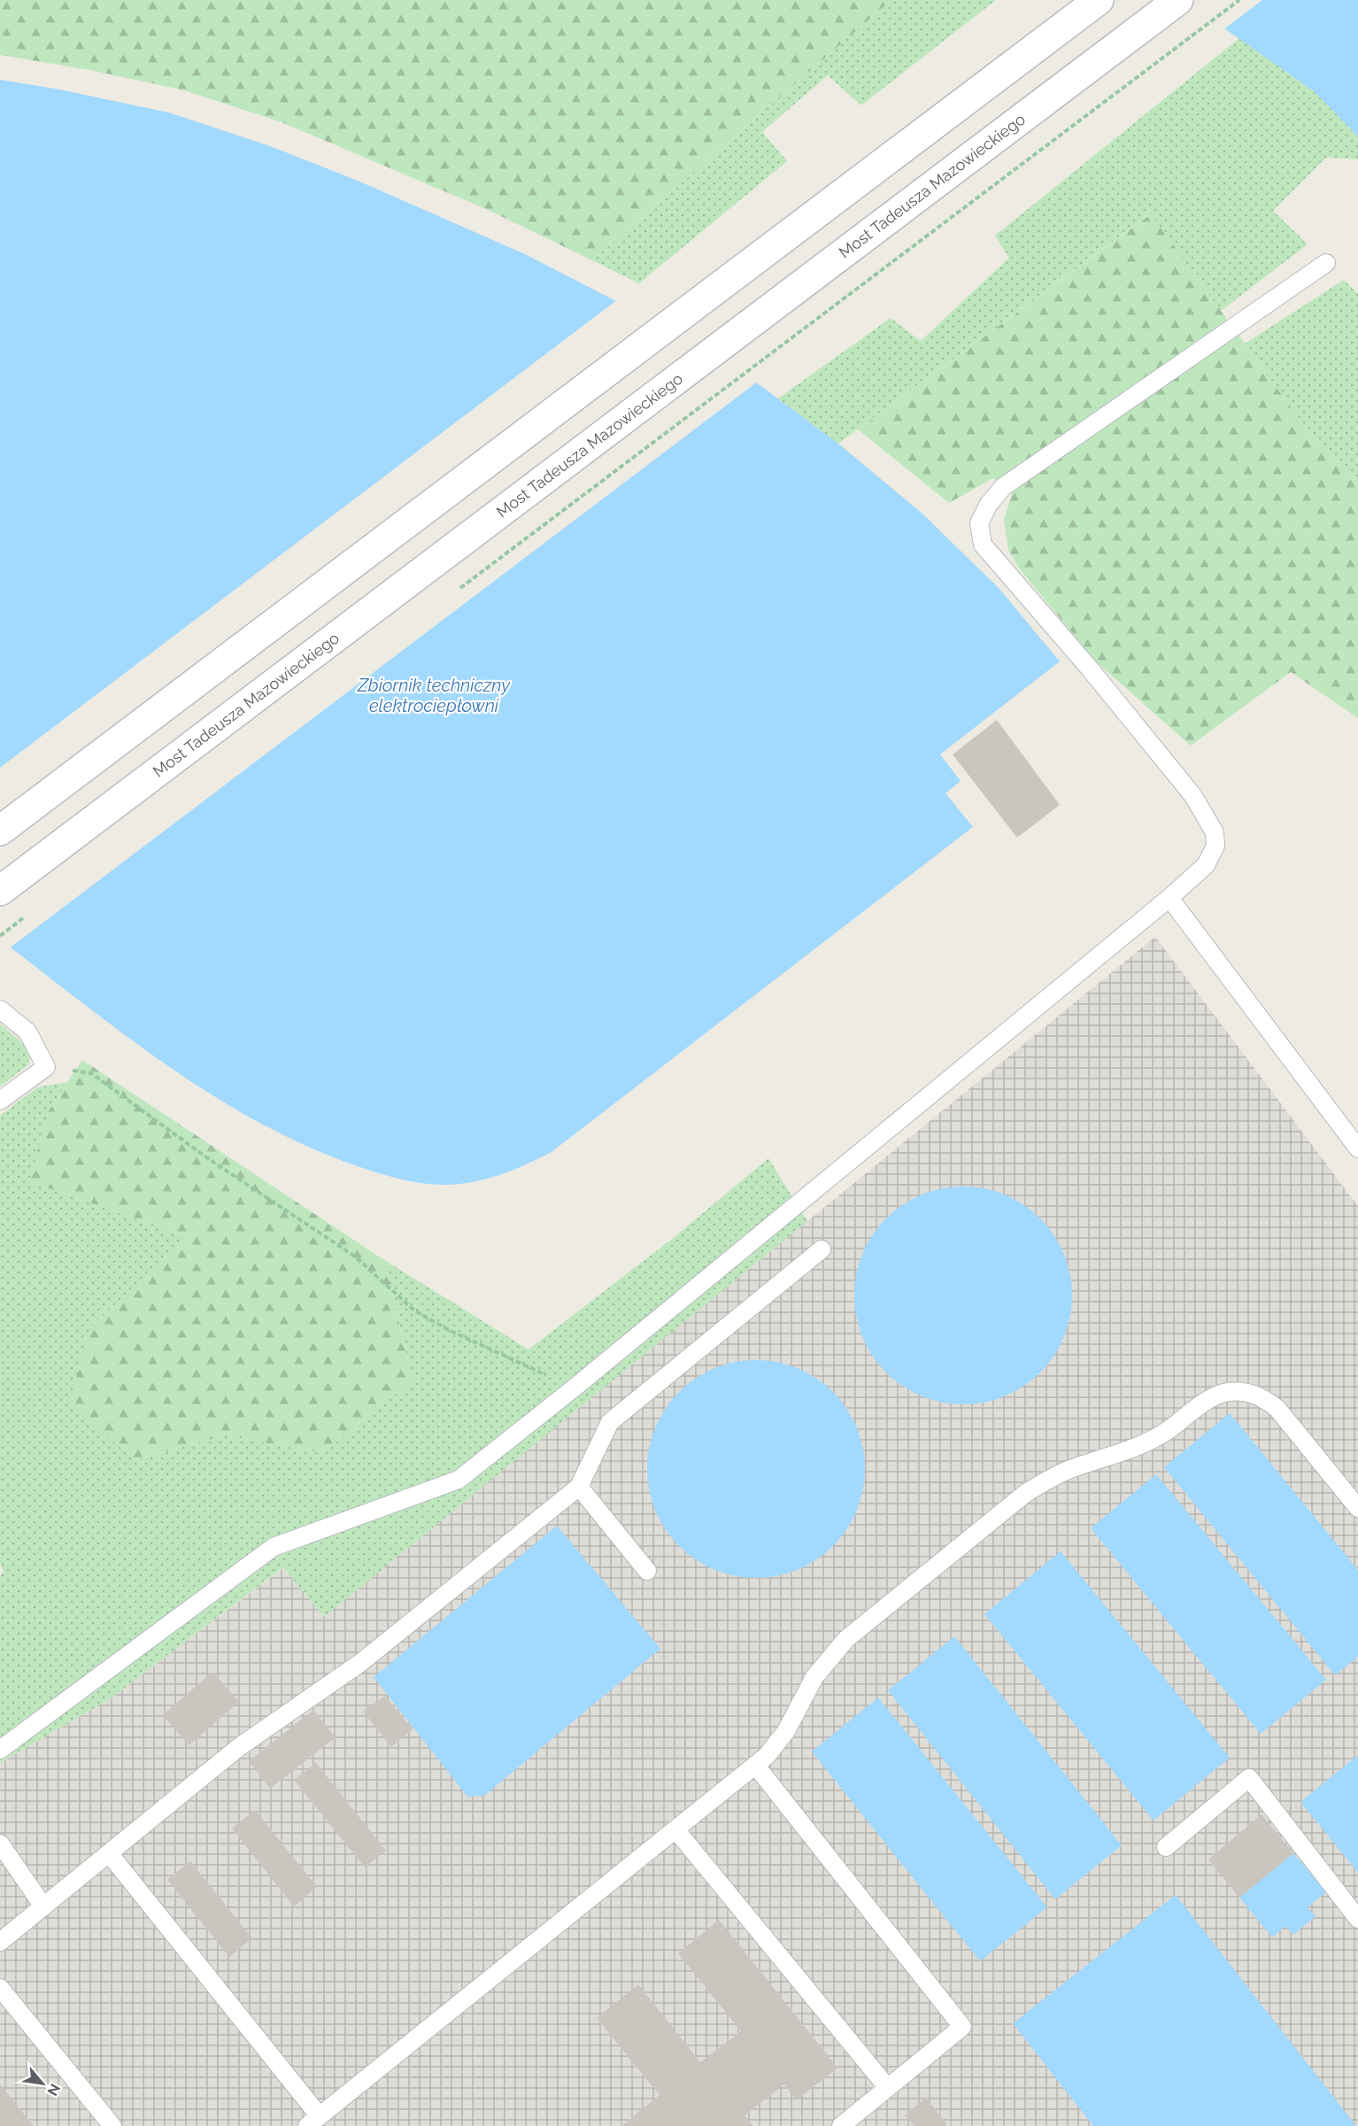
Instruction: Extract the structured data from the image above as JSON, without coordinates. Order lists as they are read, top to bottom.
{
  "streets": {
    "main road": ["Most Tadeusza Mazowieckiego"]
  },
  "water": ["Zbiornik techniczny elektrociepłowni"],
  "north": "bottom right"
}
